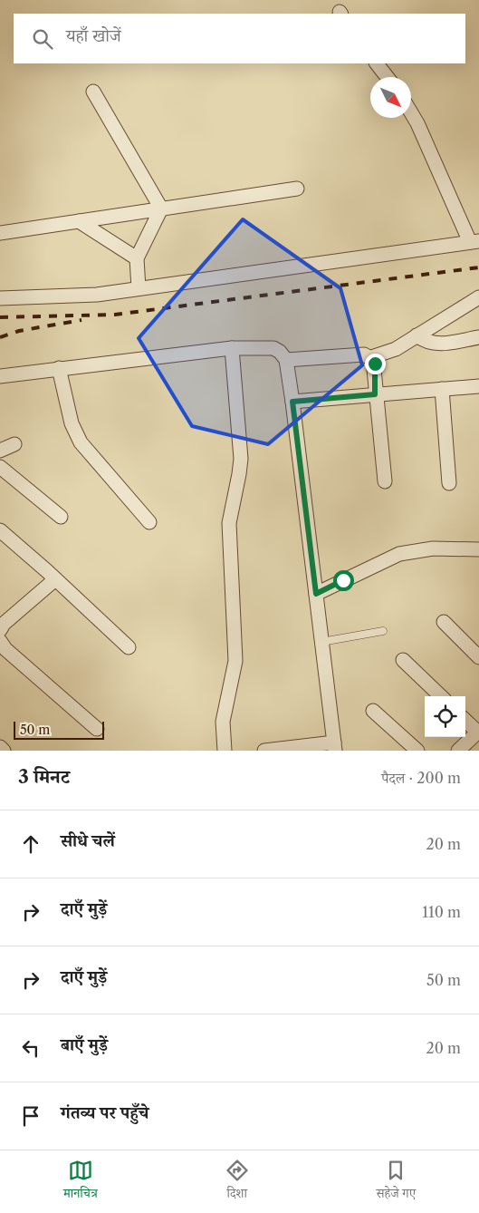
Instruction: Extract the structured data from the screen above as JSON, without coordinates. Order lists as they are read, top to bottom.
{
  "scale_bar": "50 m",
  "north": "bottom right",
  "page": {
    "search": "यहाँ खोजें",
    "scale": "50 m",
    "heading": ["3 मिनट", "पैदल · 200 m"],
    "list": [
      ["सीधे चलें", "20 m"],
      ["दाएँ मुड़ें", "110 m"],
      ["दाएँ मुड़ें", "50 m"],
      ["बाएँ मुड़ें", "20 m"],
      "गंतव्य पर पहुँचे"
    ],
    "nav": ["मानचित्र", "दिशा", "सहेजे गए"]
  }
}
